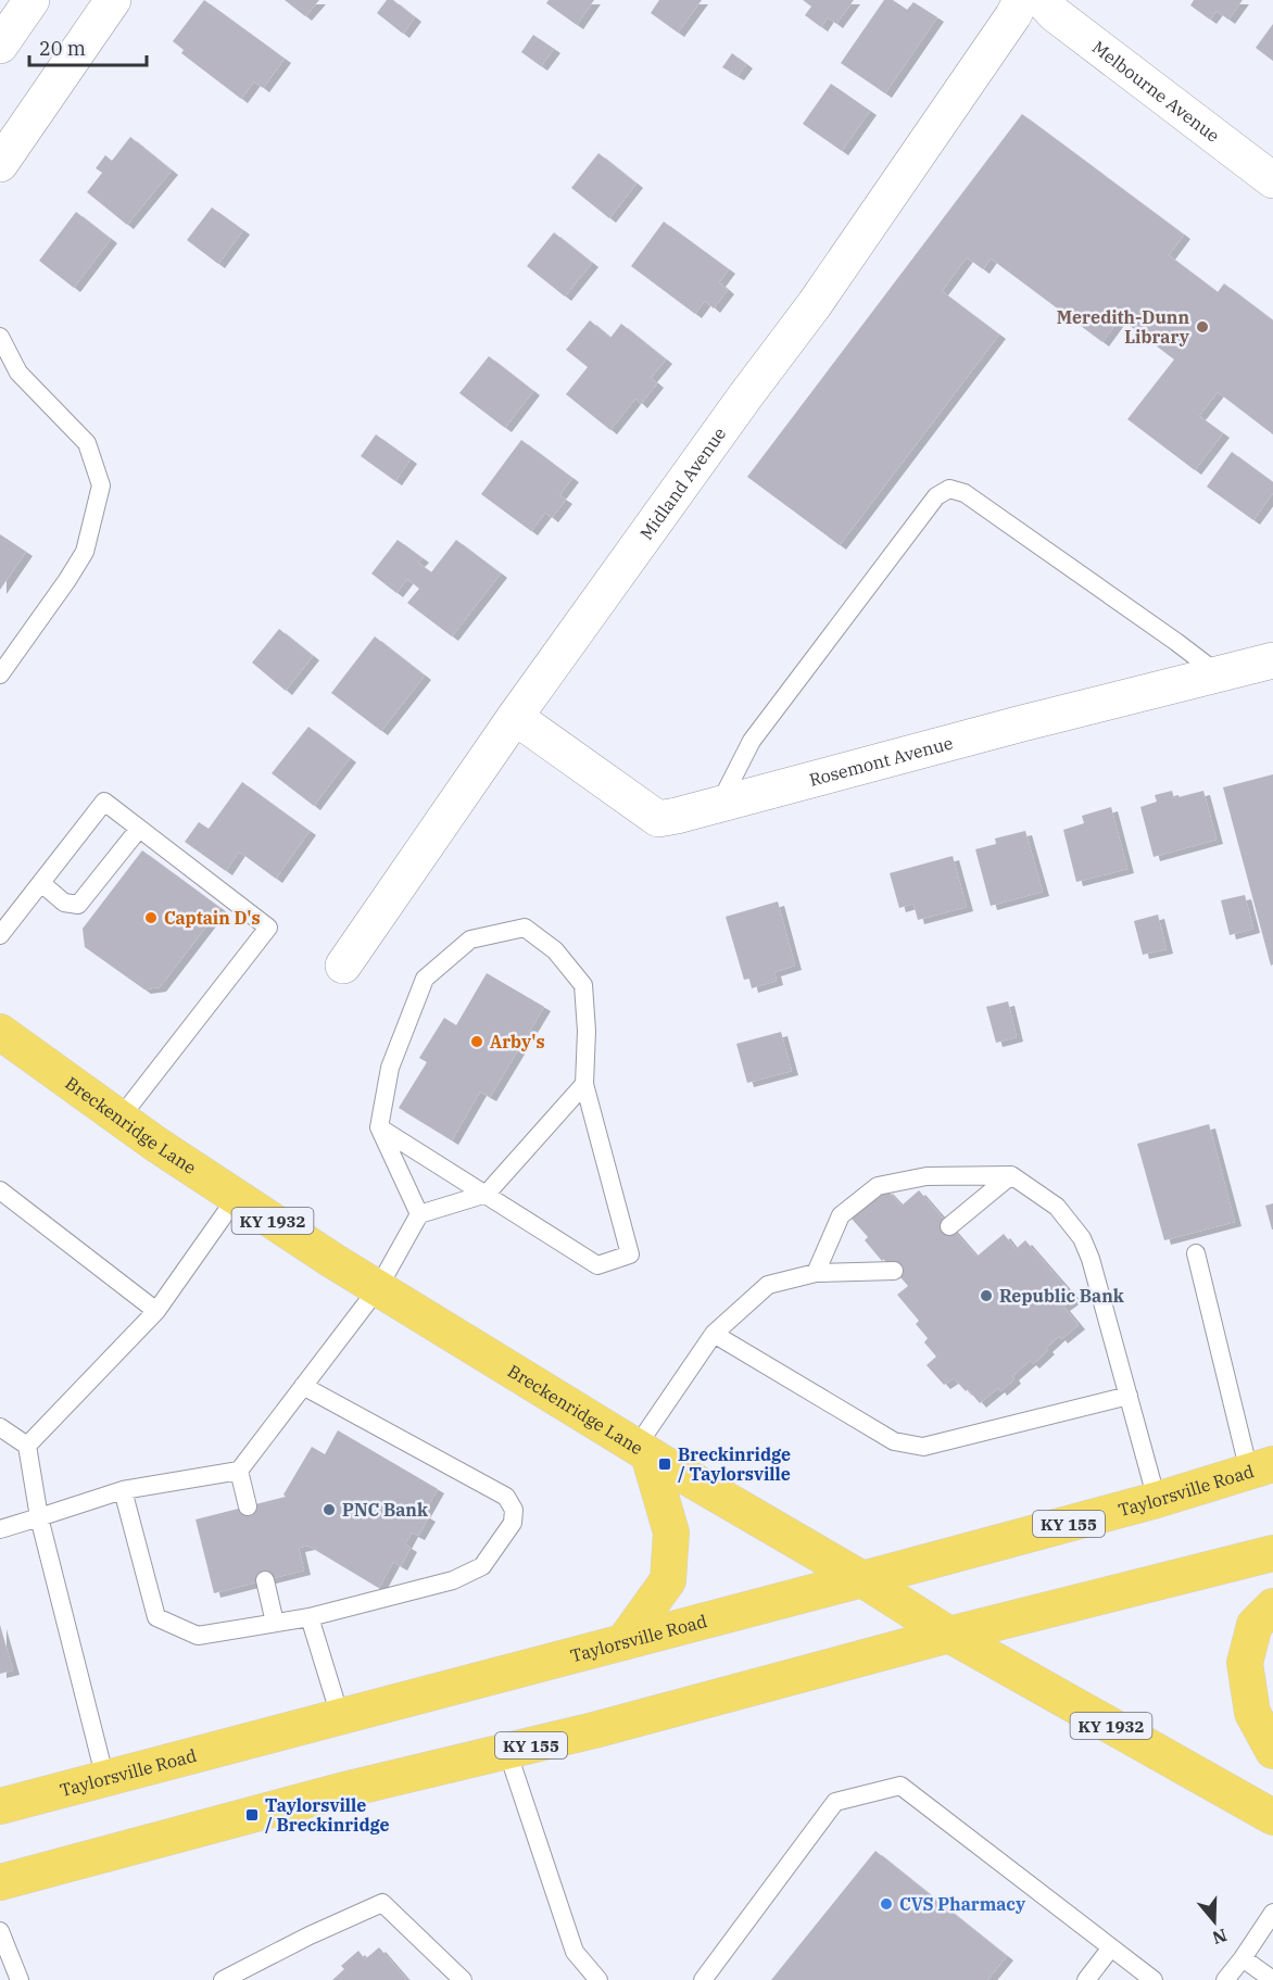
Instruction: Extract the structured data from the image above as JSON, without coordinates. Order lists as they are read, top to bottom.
{
  "streets": {
    "main road": [
      "Breckenridge Lane",
      "KY 1932",
      "Taylorsville Road",
      "KY 155"
    ],
    "street": ["Melbourne Avenue", "Midland Avenue", "Rosemont Avenue"]
  },
  "crossings": [
    ["Midland Avenue", "Rosemont Avenue"],
    ["Breckenridge Lane", "Taylorsville Road"],
    ["Breckenridge Lane", "KY 155"]
  ],
  "places": {
    "other": [
      "Meredith-Dunn Library",
      "Captain D's",
      "Arby's",
      "Republic Bank",
      "PNC Bank",
      "CVS Pharmacy"
    ],
    "transit": ["Breckinridge / Taylorsville", "Taylorsville / Breckinridge"]
  },
  "scale_bar": "20 m",
  "north": "bottom"
}
